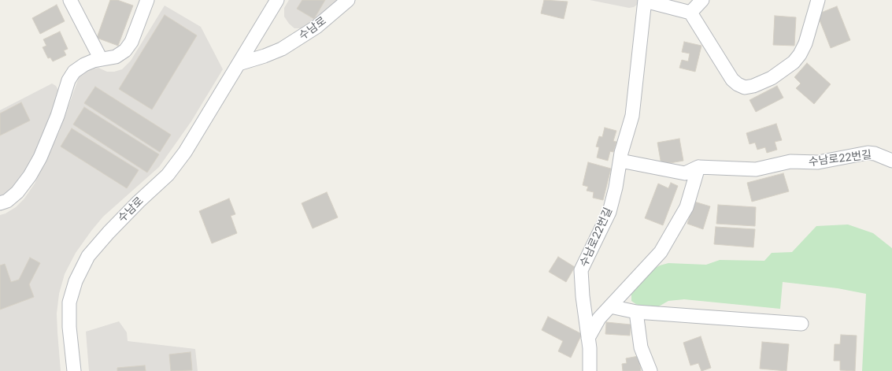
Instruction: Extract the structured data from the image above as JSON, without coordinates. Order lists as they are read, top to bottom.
{
  "streets": {
    "street": ["수남로", "수남로22번길"]
  }
}
